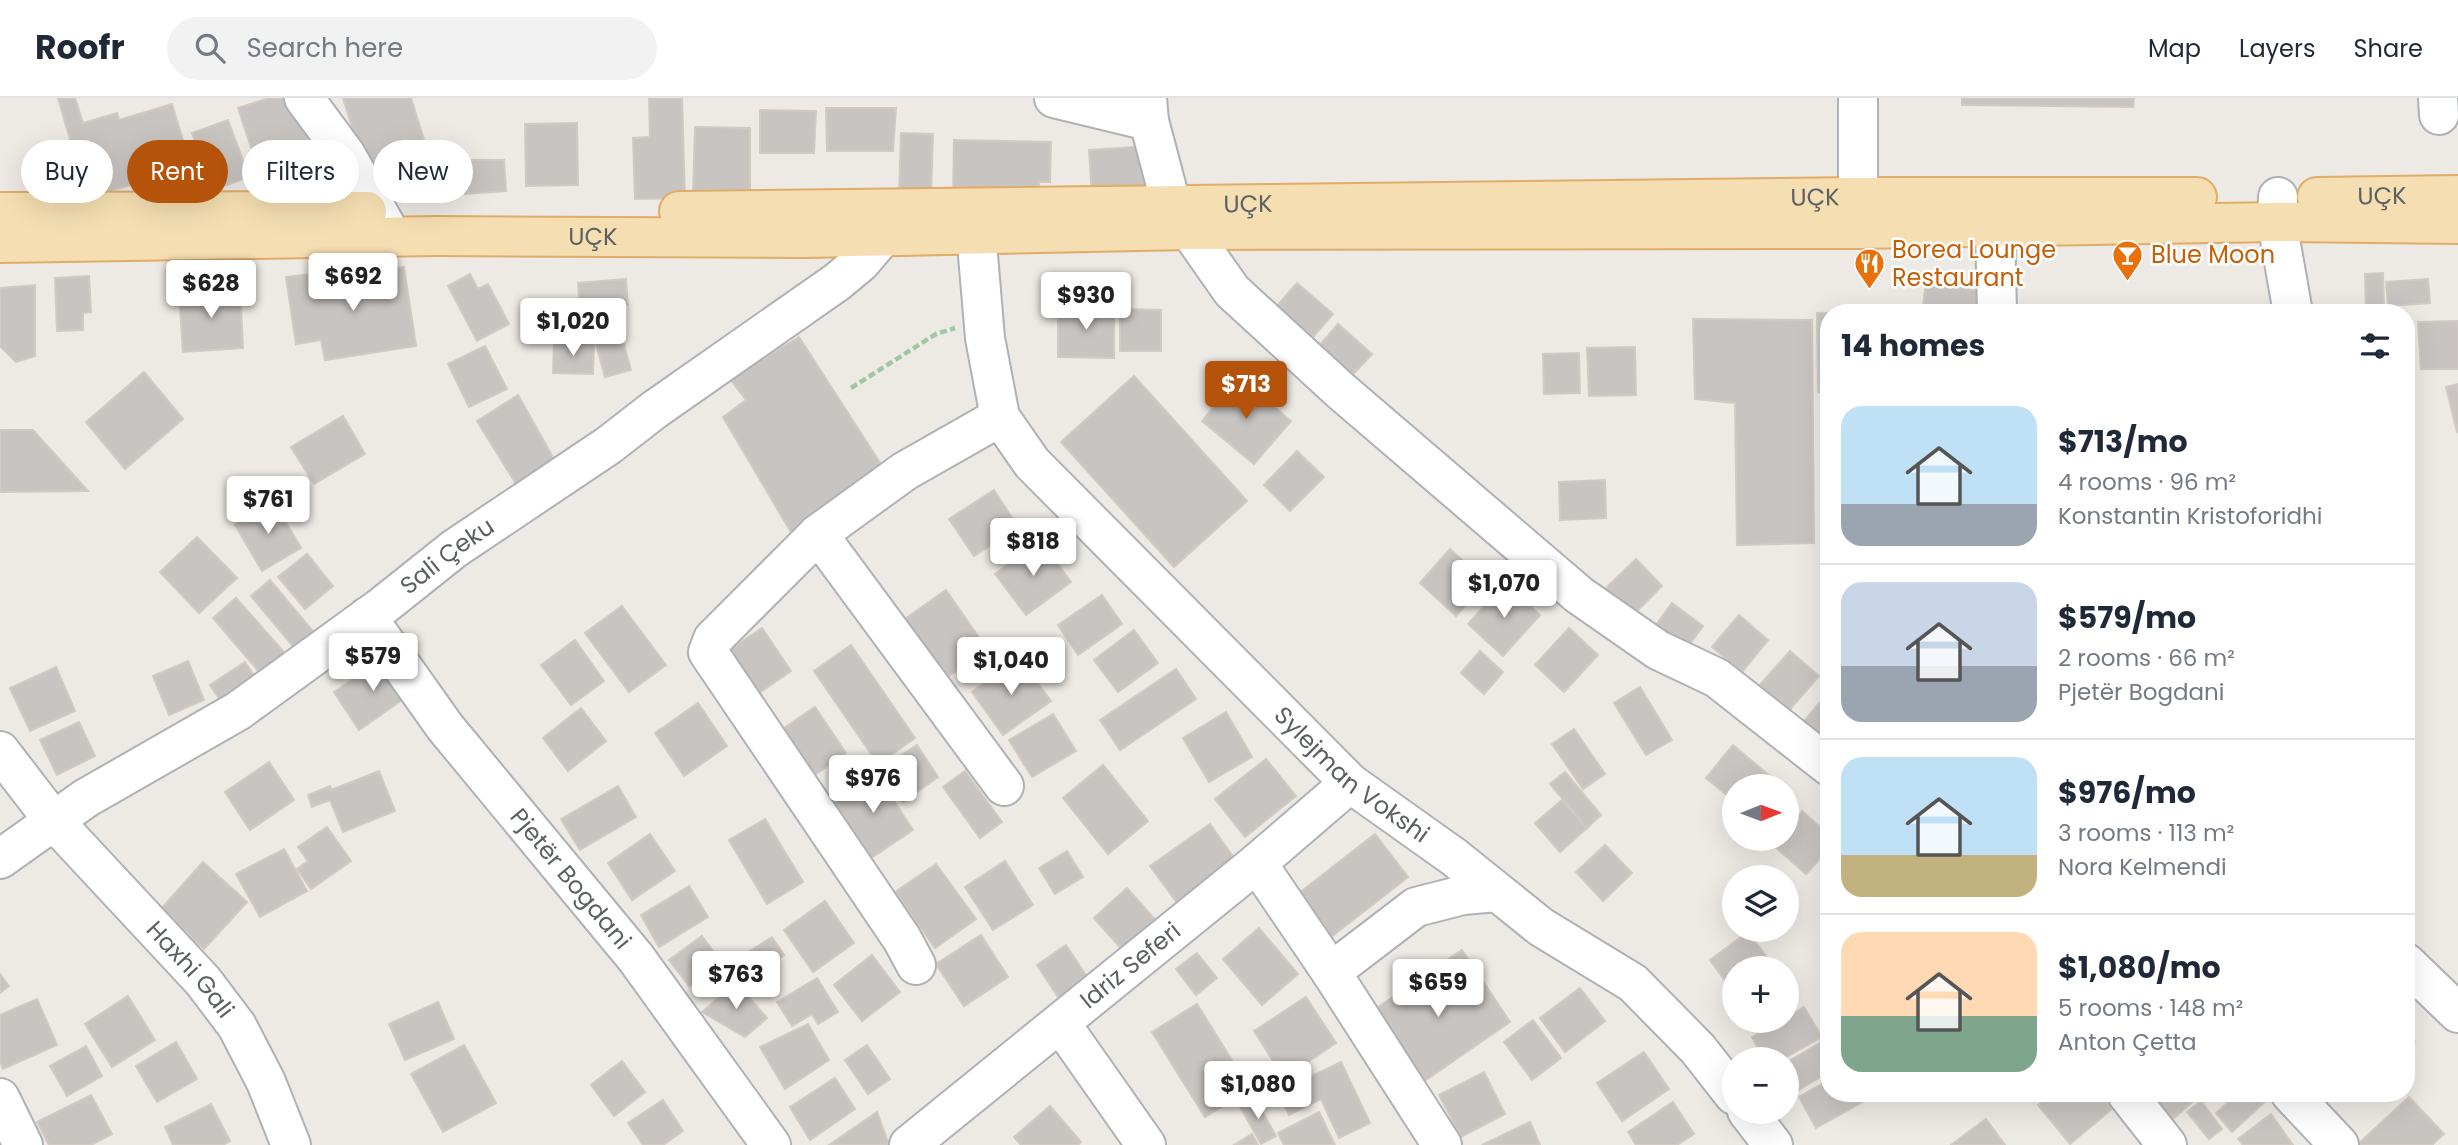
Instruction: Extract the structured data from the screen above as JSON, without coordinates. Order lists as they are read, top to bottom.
{
  "streets": {
    "main road": ["UÇK"],
    "street": [
      "Sali Çeku",
      "Sylejman Vokshi",
      "Pjetër Bogdani",
      "Idriz Seferi",
      "Haxhi Gali"
    ]
  },
  "crossings": [
    ["UÇK", "Sali Çeku"],
    ["UÇK", "Sylejman Vokshi"],
    ["Sali Çeku", "Pjetër Bogdani"],
    ["Sali Çeku", "Haxhi Gali"],
    ["Sylejman Vokshi", "Idriz Seferi"]
  ],
  "places": {
    "bar": ["Blue Moon"],
    "restaurant": ["Borea Lounge Restaurant"]
  },
  "north": "right",
  "page": {
    "header": "Roofr",
    "search": "Search here",
    "nav": ["Map", "Layers", "Share"],
    "chip": [
      "Buy",
      "Rent",
      "Filters",
      "New"
    ],
    "price": [
      "$692",
      "$628",
      "$930",
      "$1,020",
      "$713",
      "$761",
      "$818",
      "$1,070",
      "$579",
      "$1,040",
      "$976",
      "$763",
      "$659",
      "$1,080"
    ],
    "heading": "14 homes",
    "list": [
      {
        "name": "$713/mo",
        "note": "4 rooms · 96 m² · Konstantin Kristoforidhi"
      },
      {
        "name": "$579/mo",
        "note": "2 rooms · 66 m² · Pjetër Bogdani"
      },
      {
        "name": "$976/mo",
        "note": "3 rooms · 113 m² · Nora Kelmendi"
      },
      {
        "name": "$1,080/mo",
        "note": "5 rooms · 148 m² · Anton Çetta"
      }
    ],
    "map_buttons": ["+", "−"]
  }
}
